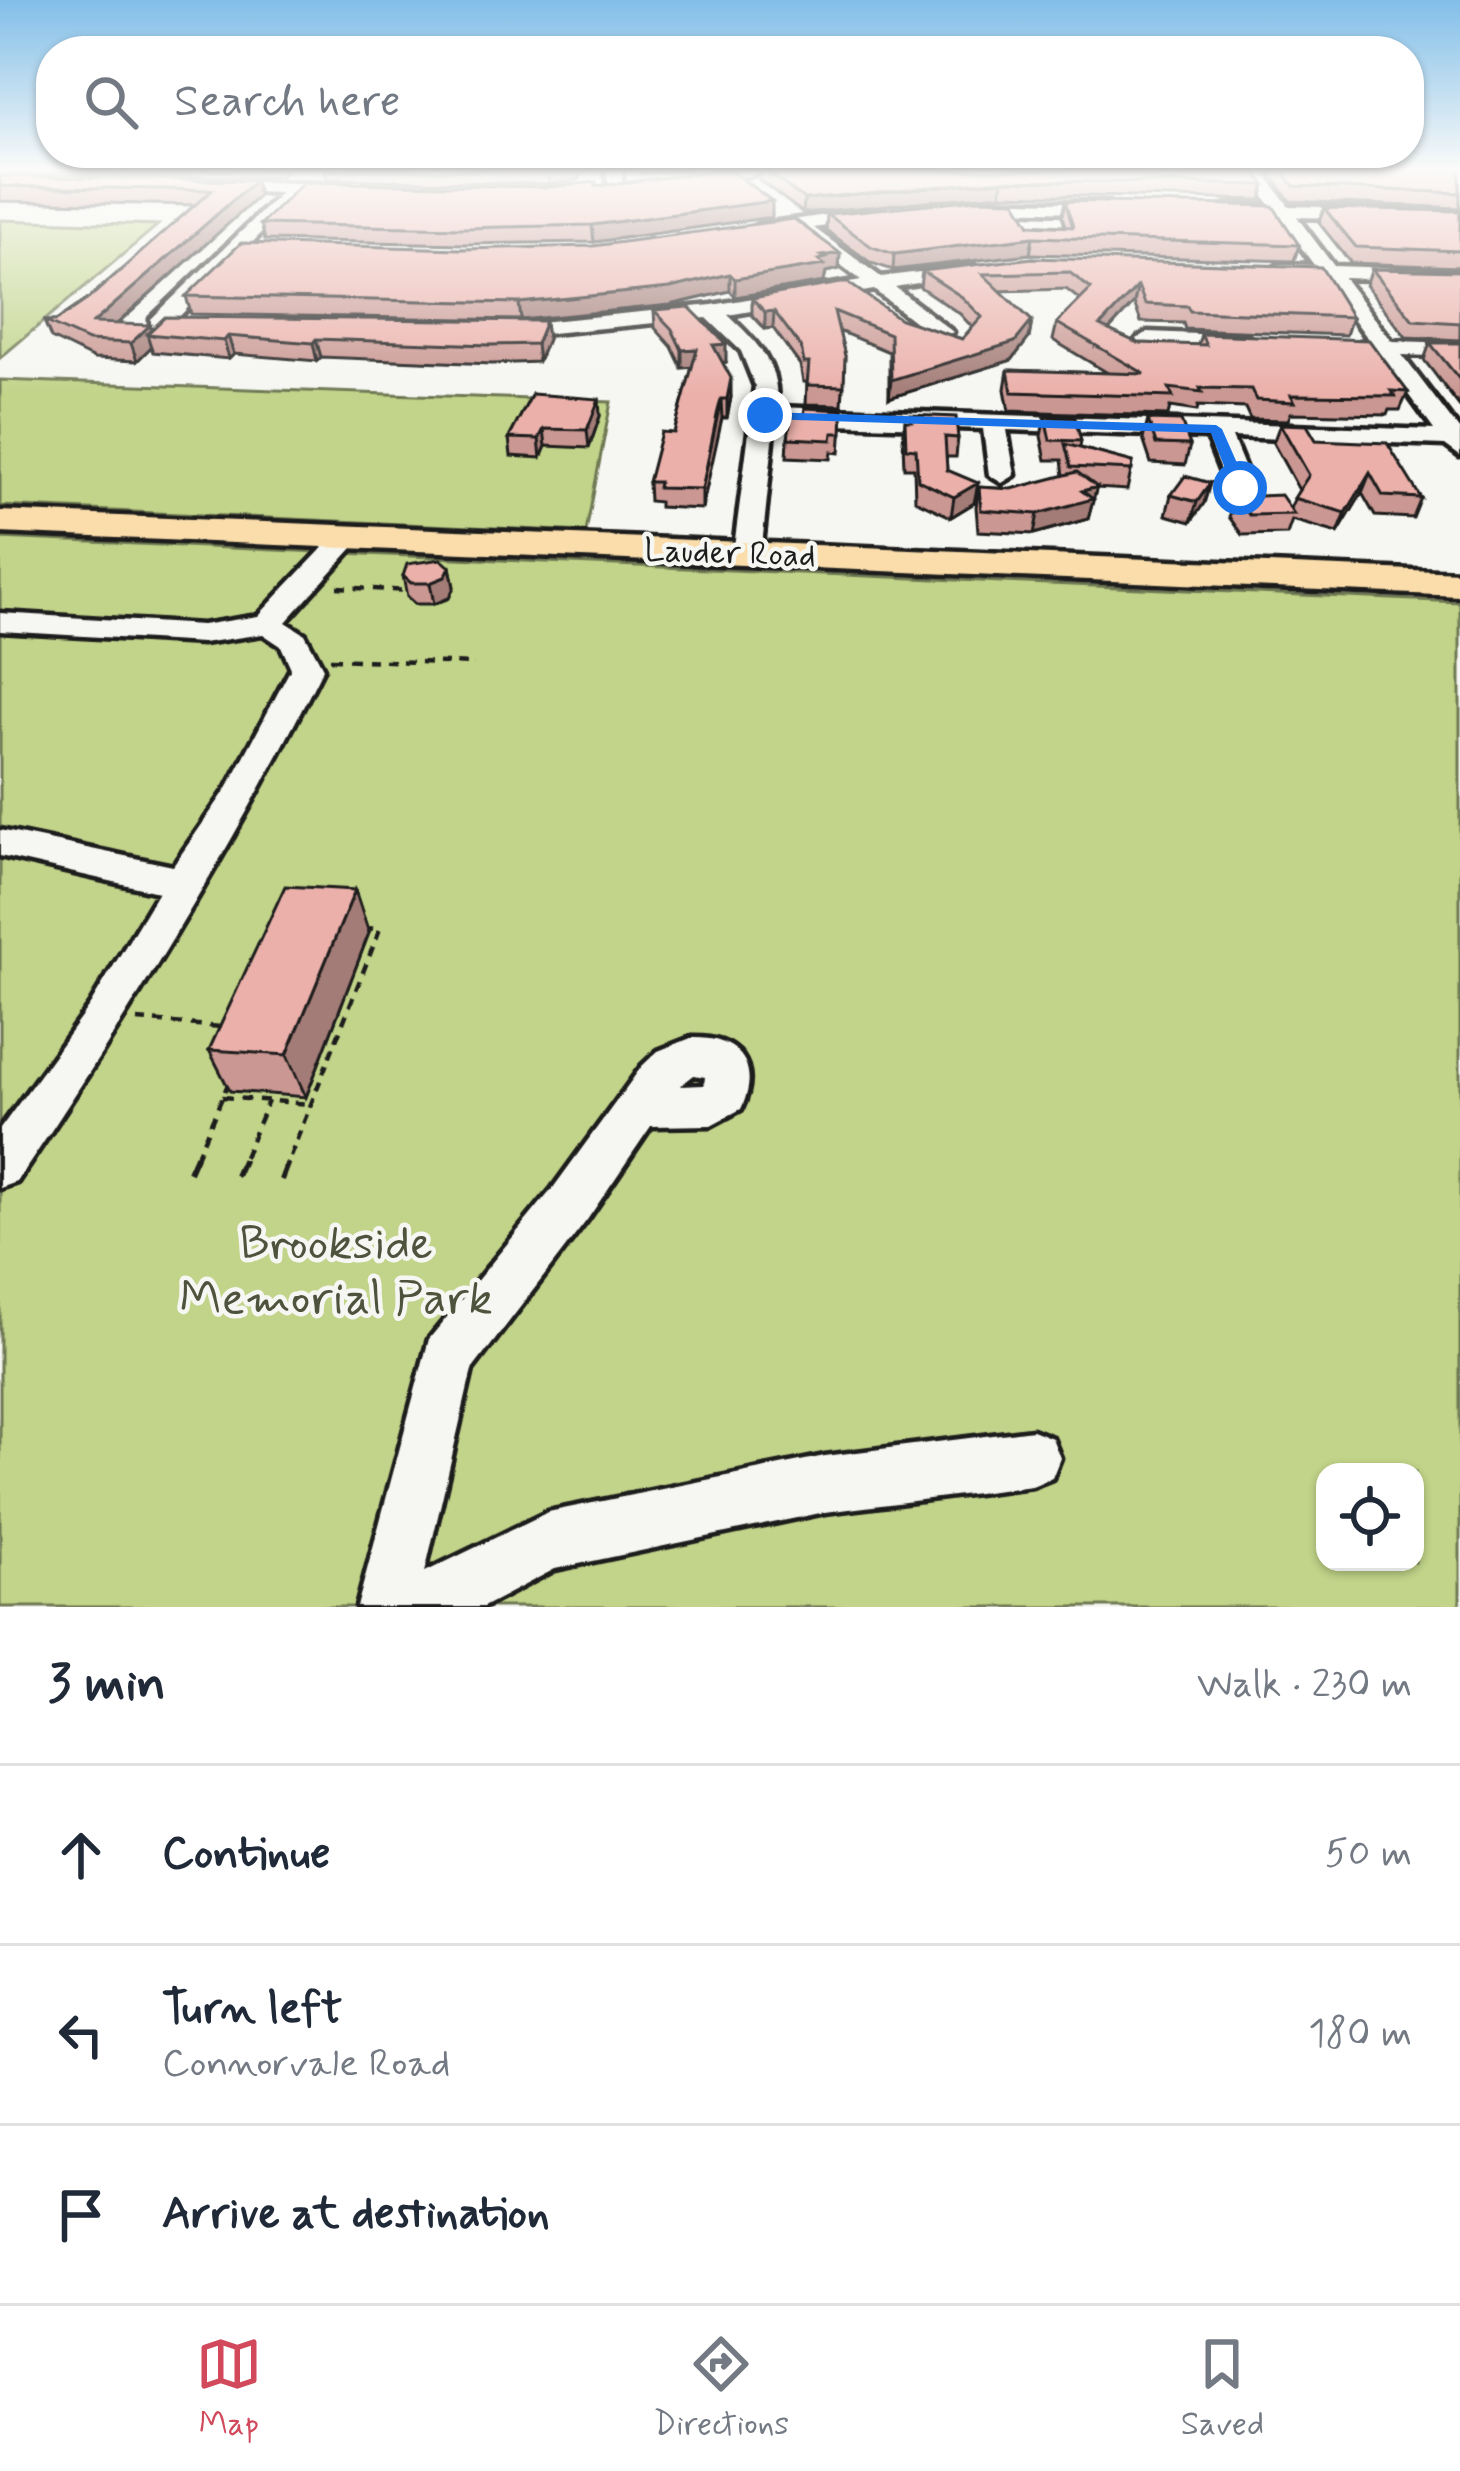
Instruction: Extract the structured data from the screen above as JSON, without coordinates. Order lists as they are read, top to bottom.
{
  "streets": {
    "main road": ["Lauder Road"]
  },
  "parks": ["Brookside Memorial Park"],
  "page": {
    "search": "Search here",
    "heading": ["3 min", "Walk · 230 m"],
    "list": [
      ["Continue", "50 m"],
      ["Turn left", "Connorvale Road", "180 m"],
      "Arrive at destination"
    ],
    "nav": ["Map", "Directions", "Saved"]
  }
}
